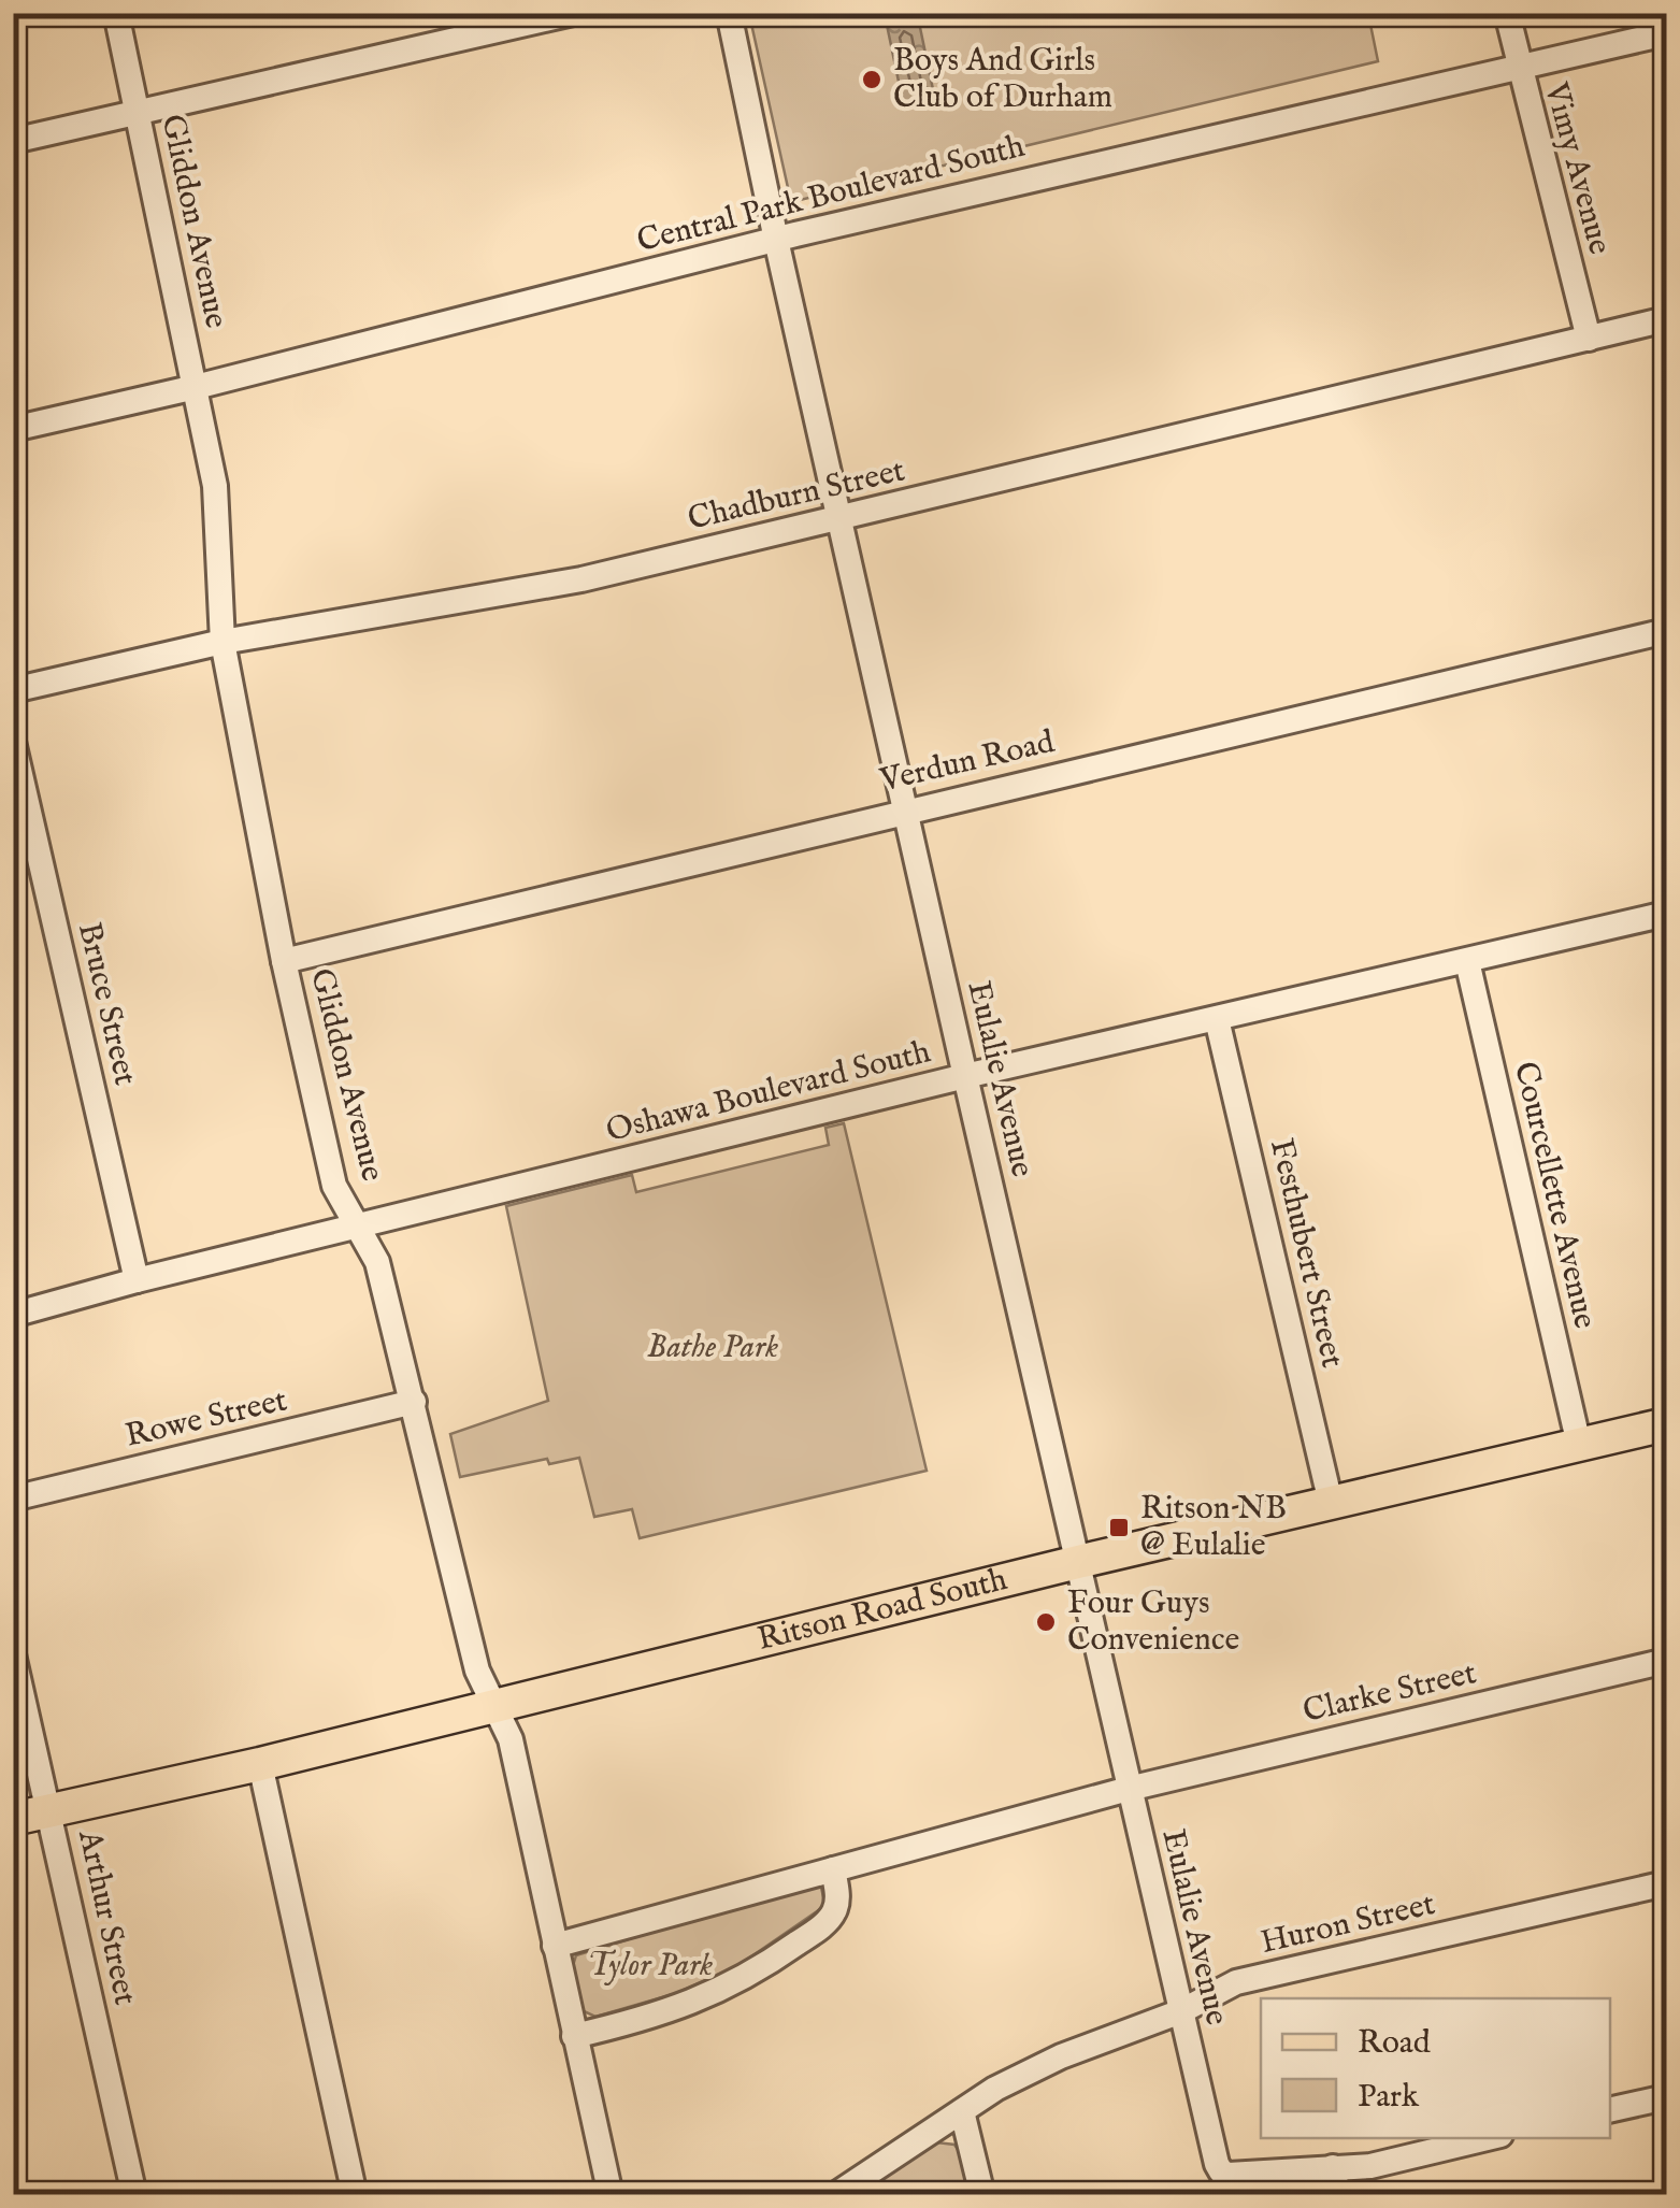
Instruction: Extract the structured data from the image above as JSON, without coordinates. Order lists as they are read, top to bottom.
{
  "streets": {
    "main road": ["Ritson Road South"],
    "street": [
      "Vimy Avenue",
      "Central Park Boulevard South",
      "Gliddon Avenue",
      "Chadburn Street",
      "Verdun Road",
      "Bruce Street",
      "Eulalie Avenue",
      "Oshawa Boulevard South",
      "Courcellette Avenue",
      "Festhubert Street",
      "Rowe Street",
      "Clarke Street",
      "Arthur Street",
      "Huron Street"
    ]
  },
  "crossings": [
    ["Vimy Avenue", "Central Park Boulevard South"],
    ["Vimy Avenue", "Chadburn Street"],
    ["Central Park Boulevard South", "Gliddon Avenue"],
    ["Central Park Boulevard South", "Eulalie Avenue"],
    ["Gliddon Avenue", "Chadburn Street"],
    ["Gliddon Avenue", "Verdun Road"],
    ["Gliddon Avenue", "Oshawa Boulevard South"],
    ["Gliddon Avenue", "Rowe Street"],
    ["Gliddon Avenue", "Ritson Road South"],
    ["Chadburn Street", "Eulalie Avenue"],
    ["Verdun Road", "Eulalie Avenue"],
    ["Bruce Street", "Oshawa Boulevard South"],
    ["Eulalie Avenue", "Oshawa Boulevard South"],
    ["Eulalie Avenue", "Ritson Road South"],
    ["Eulalie Avenue", "Clarke Street"],
    ["Eulalie Avenue", "Huron Street"],
    ["Oshawa Boulevard South", "Courcellette Avenue"],
    ["Oshawa Boulevard South", "Festhubert Street"],
    ["Courcellette Avenue", "Ritson Road South"],
    ["Festhubert Street", "Ritson Road South"],
    ["Ritson Road South", "Arthur Street"]
  ],
  "parks": ["Bathe Park", "Tylor Park"],
  "places": {
    "other": ["Boys And Girls Club of Durham", "Four Guys Convenience"],
    "transit": ["Ritson NB @ Eulalie"]
  },
  "legend": ["Road", "Park"]
}
